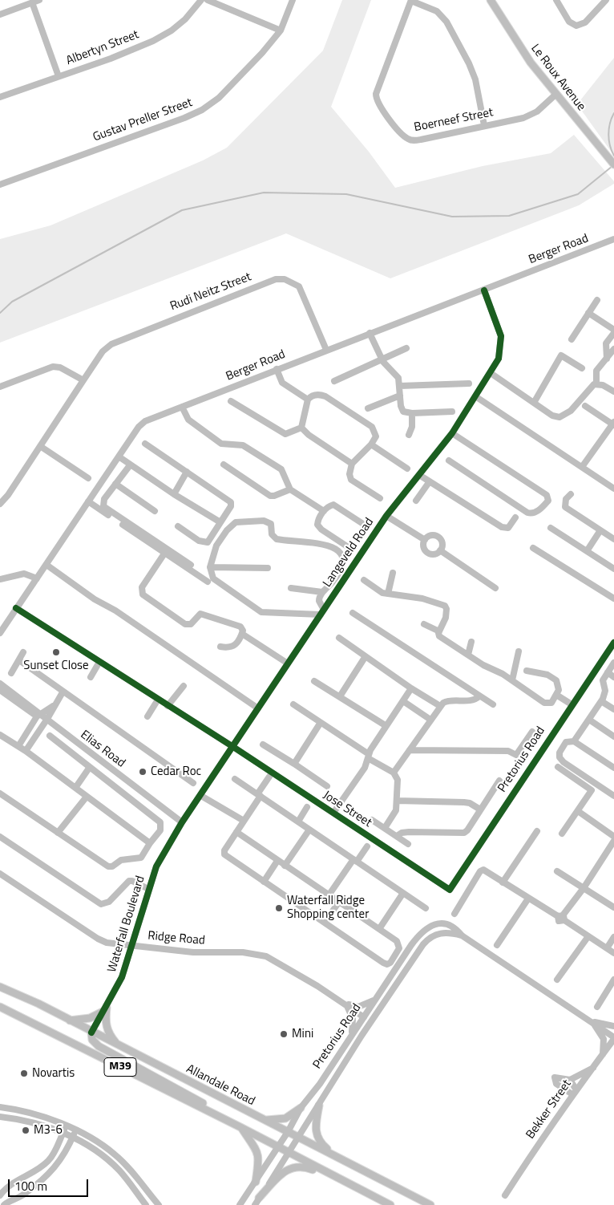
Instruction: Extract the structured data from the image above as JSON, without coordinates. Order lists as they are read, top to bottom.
{
  "streets": {
    "main road": ["Le Roux Avenue", "M39", "Allandale Road"],
    "street": [
      "Albertyn Street",
      "Gustav Preller Street",
      "Boerneef Street",
      "Berger Road",
      "Rudi Neitz Street",
      "Langeveld Road",
      "Elias Road",
      "Pretorius Road",
      "Jose Street",
      "Waterfall Boulevard",
      "Ridge Road",
      "Bekker Street"
    ]
  },
  "crossings": [
    ["Le Roux Avenue", "Boerneef Street"],
    ["Berger Road", "Rudi Neitz Street"],
    ["Berger Road", "Langeveld Road"],
    ["Berger Road", "Jose Street"],
    ["Langeveld Road", "Elias Road"],
    ["Langeveld Road", "Jose Street"],
    ["Langeveld Road", "Waterfall Boulevard"],
    ["Elias Road", "Waterfall Boulevard"],
    ["Pretorius Road", "Jose Street"],
    ["Pretorius Road", "Ridge Road"],
    ["Pretorius Road", "M39"],
    ["Pretorius Road", "Allandale Road"],
    ["Pretorius Road", "Bekker Street"],
    ["Waterfall Boulevard", "Ridge Road"],
    ["Waterfall Boulevard", "Allandale Road"]
  ],
  "places": [
    "Sunset Close",
    "Cedar Roc",
    "Waterfall Ridge Shopping center",
    "Mini",
    "Novartis",
    "M3-6"
  ],
  "scale_bar": "100 m"
}
